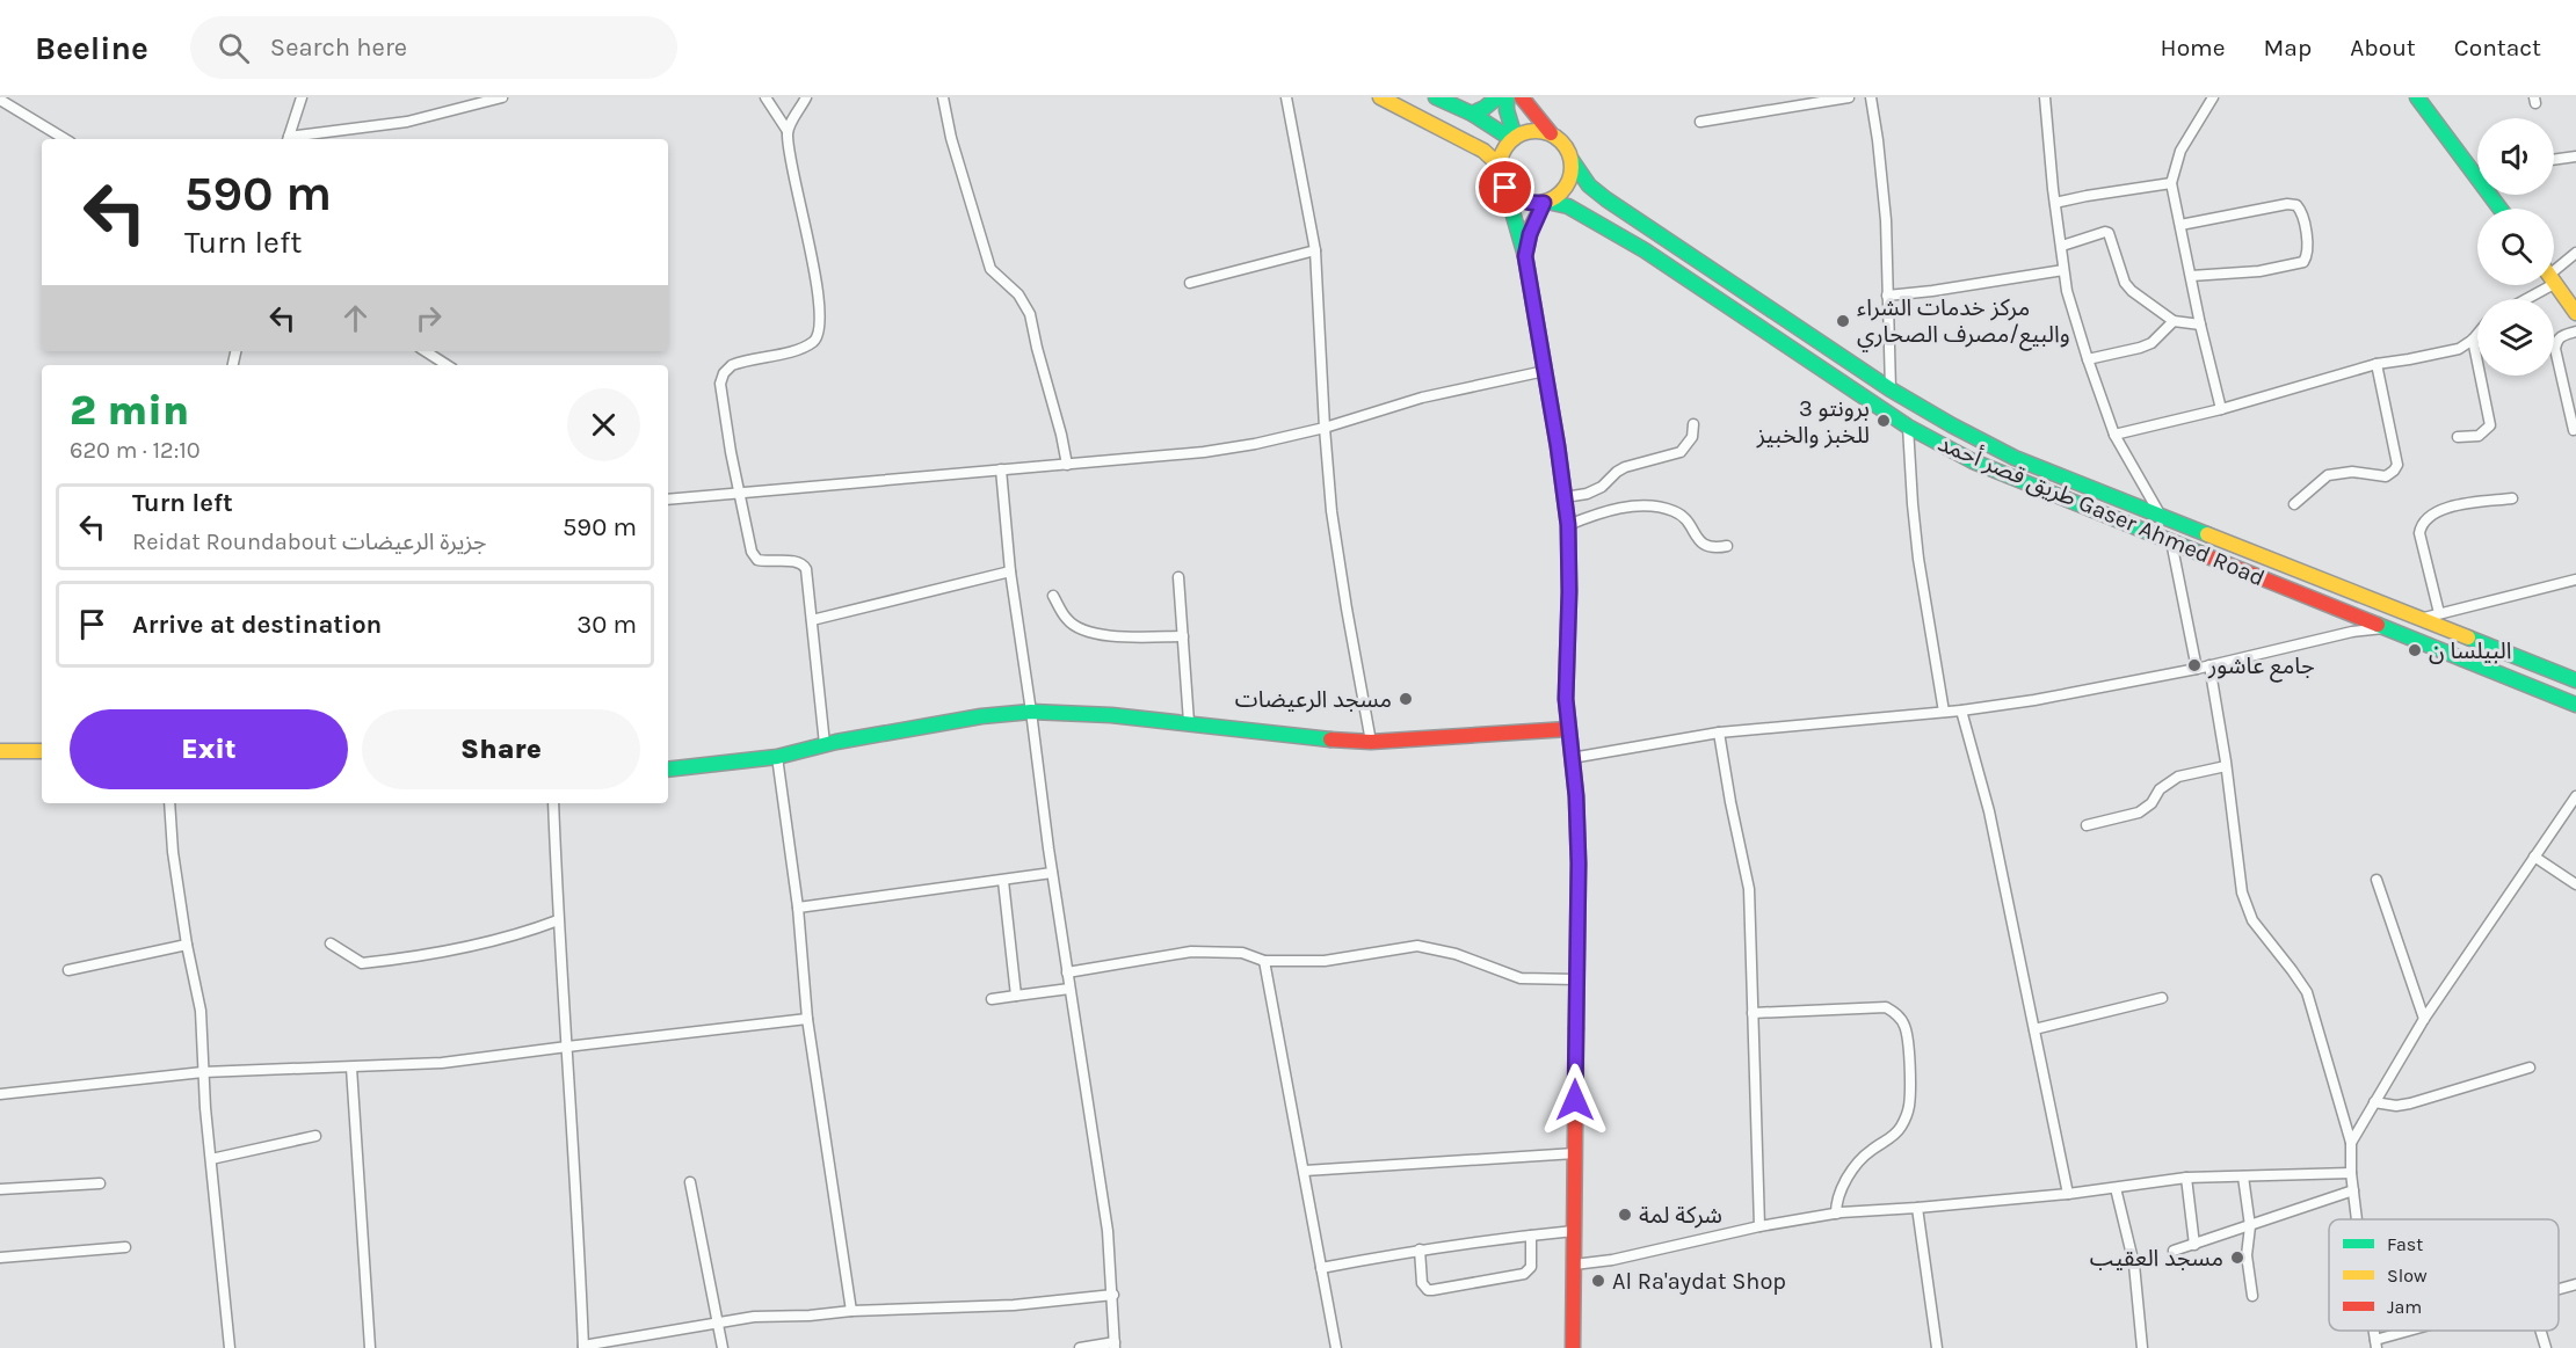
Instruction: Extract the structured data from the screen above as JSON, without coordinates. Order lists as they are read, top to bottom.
{
  "streets": {
    "main road": ["طريق قصر أحمد Gaser Ahmed Road"]
  },
  "places": [
    "مركز خدمات الشراء والبيع/مصرف الصحاري",
    "برونتو 3 للخبز والخبيز",
    "البيلسا ن",
    "جامع عاشور",
    "مسجد الرعيضات",
    "شركة لمة",
    "مسجد العقيب",
    "Al Ra'aydat Shop"
  ],
  "legend": ["Fast", "Slow", "Jam"],
  "page": {
    "header": "Beeline",
    "search": "Search here",
    "nav": [
      "Home",
      "Map",
      "About",
      "Contact"
    ],
    "turn": ["590 m", "Turn left"],
    "heading": ["2 min", "620 m · 12:10"],
    "list": [
      {
        "name": "Turn left",
        "note": "Reidat Roundabout جزيرة الرعيضات",
        "value": "590 m"
      },
      {
        "name": "Arrive at destination",
        "value": "30 m"
      }
    ],
    "buttons": ["Exit", "Share"]
  }
}
